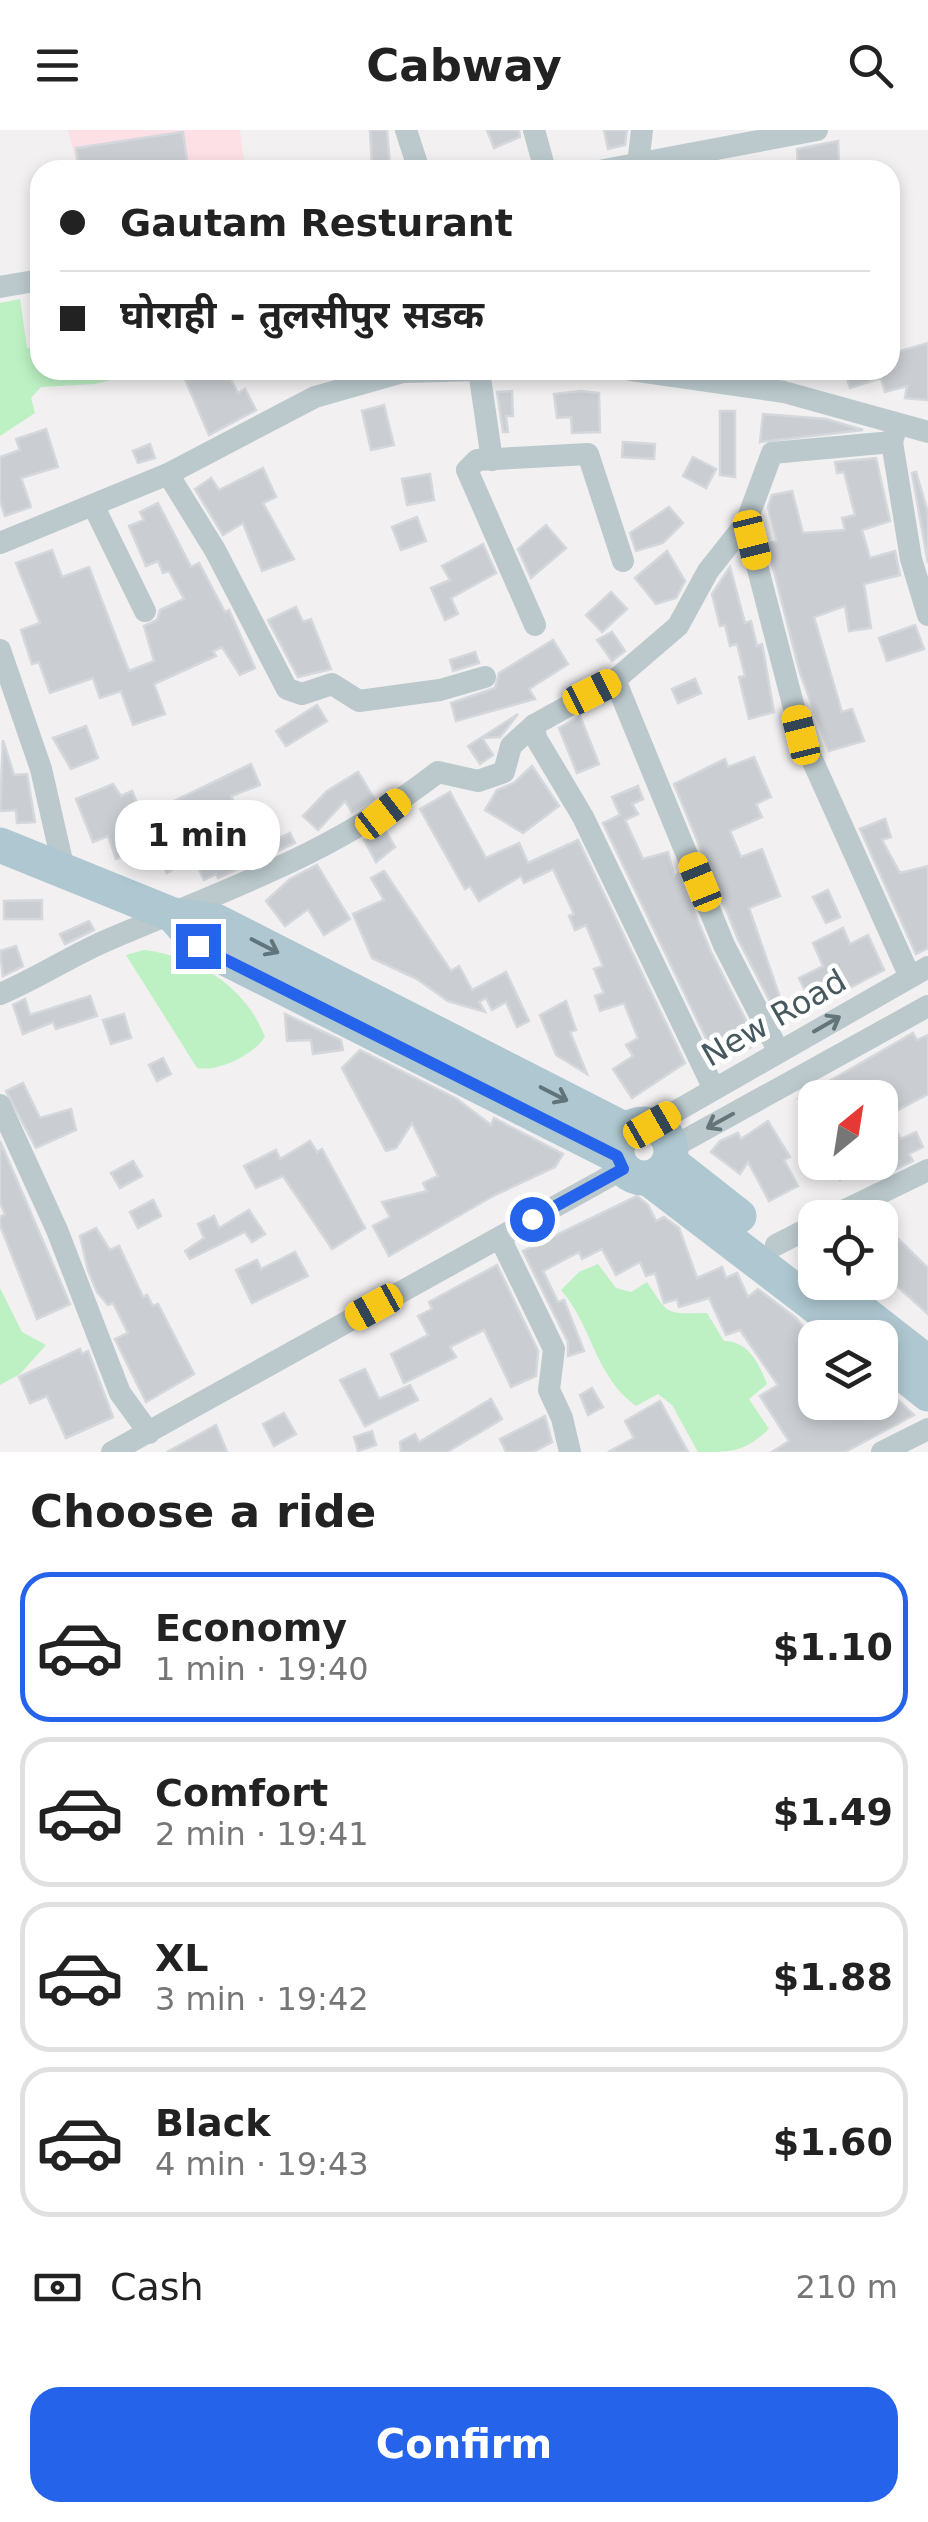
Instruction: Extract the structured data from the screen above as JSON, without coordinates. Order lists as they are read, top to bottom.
{
  "streets": {
    "street": ["New Road"]
  },
  "north": "top right",
  "page": {
    "header": "Cabway",
    "banner": ["Gautam Resturant", "घोराही - तुलसीपुर सडक"],
    "bubble": "1 min",
    "heading": "Choose a ride",
    "list": [
      {
        "name": "Economy",
        "note": "1 min · 19:40",
        "value": "$1.10"
      },
      {
        "name": "Comfort",
        "note": "2 min · 19:41",
        "value": "$1.49"
      },
      {
        "name": "XL",
        "note": "3 min · 19:42",
        "value": "$1.88"
      },
      {
        "name": "Black",
        "note": "4 min · 19:43",
        "value": "$1.60"
      }
    ],
    "pay": ["Cash", "210 m"],
    "buttons": "Confirm"
  }
}
